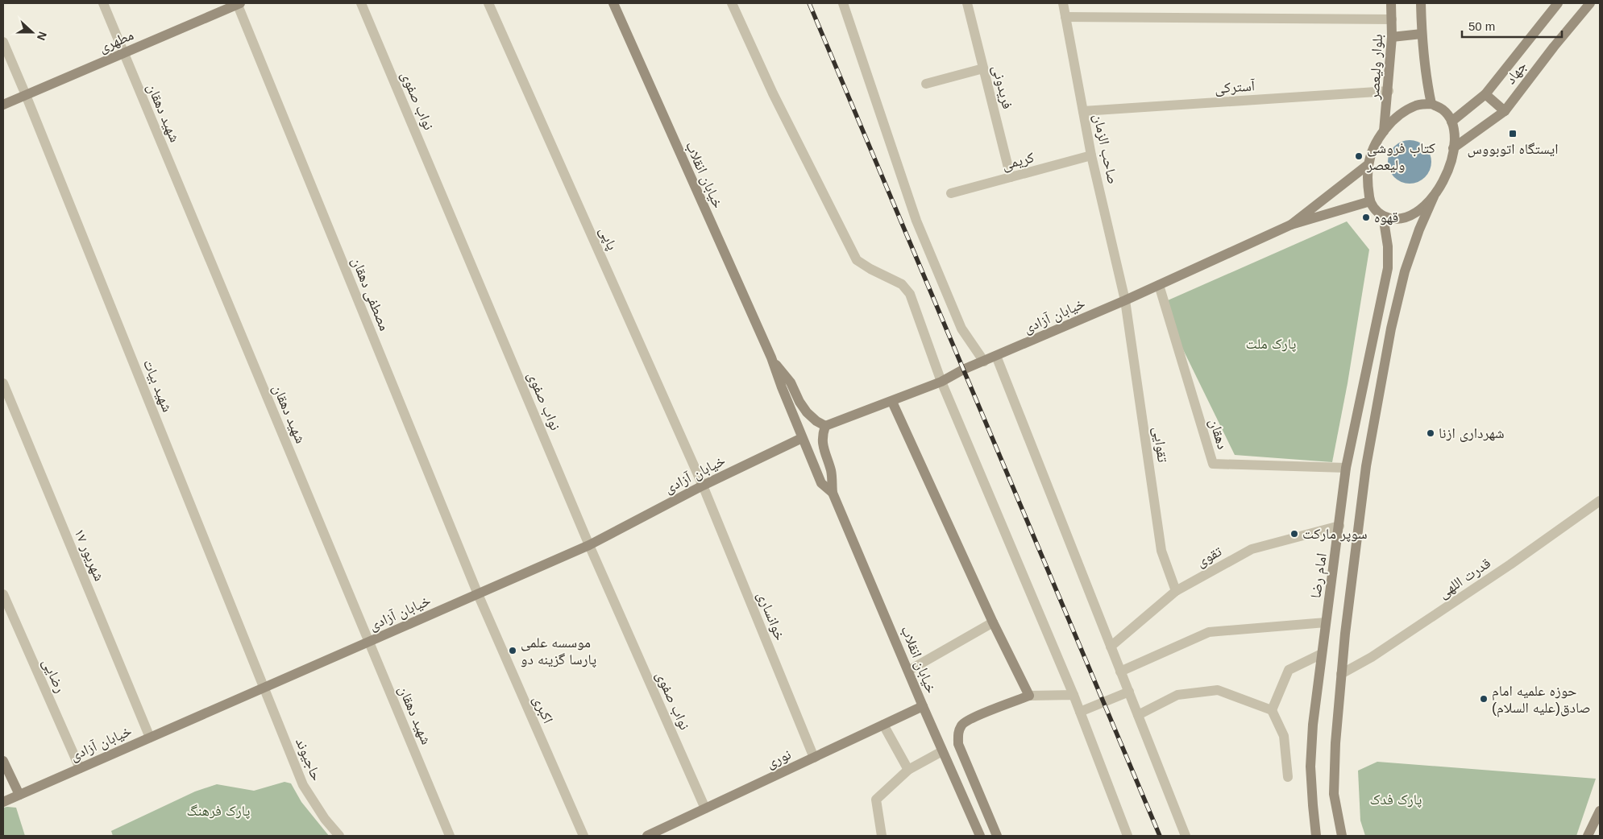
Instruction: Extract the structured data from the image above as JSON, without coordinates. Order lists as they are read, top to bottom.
{
  "streets": {
    "main road": [
      "مطهری",
      "بلوار ولیعصر",
      "جهاد",
      "خیابان انقلاب",
      "خیابان آزادی",
      "امام رضا",
      "نوری"
    ],
    "street": [
      "فریدونی",
      "آسترکی",
      "نواب صفوی",
      "شهید دهقان",
      "صاحب الزمان",
      "کریمی",
      "پاپی",
      "مصطفی دهقان",
      "شهید بیات",
      "دهقان",
      "تقوایی",
      "۱۷ شهریور",
      "تقوی",
      "قدرت اللهی",
      "خوانساری",
      "رضایی",
      "اکبری",
      "حاجیوند"
    ]
  },
  "crossings": [
    ["مطهری", "شهید دهقان"],
    ["مطهری", "مصطفی دهقان"],
    ["مطهری", "شهید بیات"],
    ["بلوار ولیعصر", "جهاد"],
    ["بلوار ولیعصر", "آسترکی"],
    ["بلوار ولیعصر", "امام رضا"],
    ["جهاد", "امام رضا"],
    ["فریدونی", "کریمی"],
    ["آسترکی", "صاحب الزمان"],
    ["نواب صفوی", "خیابان آزادی"],
    ["نواب صفوی", "نوری"],
    ["شهید دهقان", "خیابان آزادی"],
    ["صاحب الزمان", "کریمی"],
    ["صاحب الزمان", "خیابان آزادی"],
    ["صاحب الزمان", "تقوایی"],
    ["خیابان انقلاب", "خیابان آزادی"],
    ["خیابان انقلاب", "نوری"],
    ["پاپی", "خیابان آزادی"],
    ["پاپی", "خوانساری"],
    ["مصطفی دهقان", "خیابان آزادی"],
    ["مصطفی دهقان", "اکبری"],
    ["خیابان آزادی", "شهید بیات"],
    ["خیابان آزادی", "دهقان"],
    ["خیابان آزادی", "تقوایی"],
    ["خیابان آزادی", "۱۷ شهریور"],
    ["خیابان آزادی", "خوانساری"],
    ["خیابان آزادی", "رضایی"],
    ["خیابان آزادی", "اکبری"],
    ["خیابان آزادی", "حاجیوند"],
    ["شهید بیات", "حاجیوند"],
    ["دهقان", "امام رضا"],
    ["تقوایی", "تقوی"],
    ["تقوی", "امام رضا"],
    ["خوانساری", "نوری"]
  ],
  "parks": ["پارک ملت", "پارک فدک", "پارک فرهنگ"],
  "places": {
    "transit": ["ایستگاه اتوبووس"],
    "other": [
      "کتاب فروشی ولیعصر",
      "قهوه",
      "شهرداری ازنا",
      "سوپر مارکت",
      "موسسه علمی پارسا گزینه دو",
      "حوزه علمیه امام صادق(علیه السلام)"
    ]
  },
  "scale_bar": "50 m",
  "north": "right"
}
